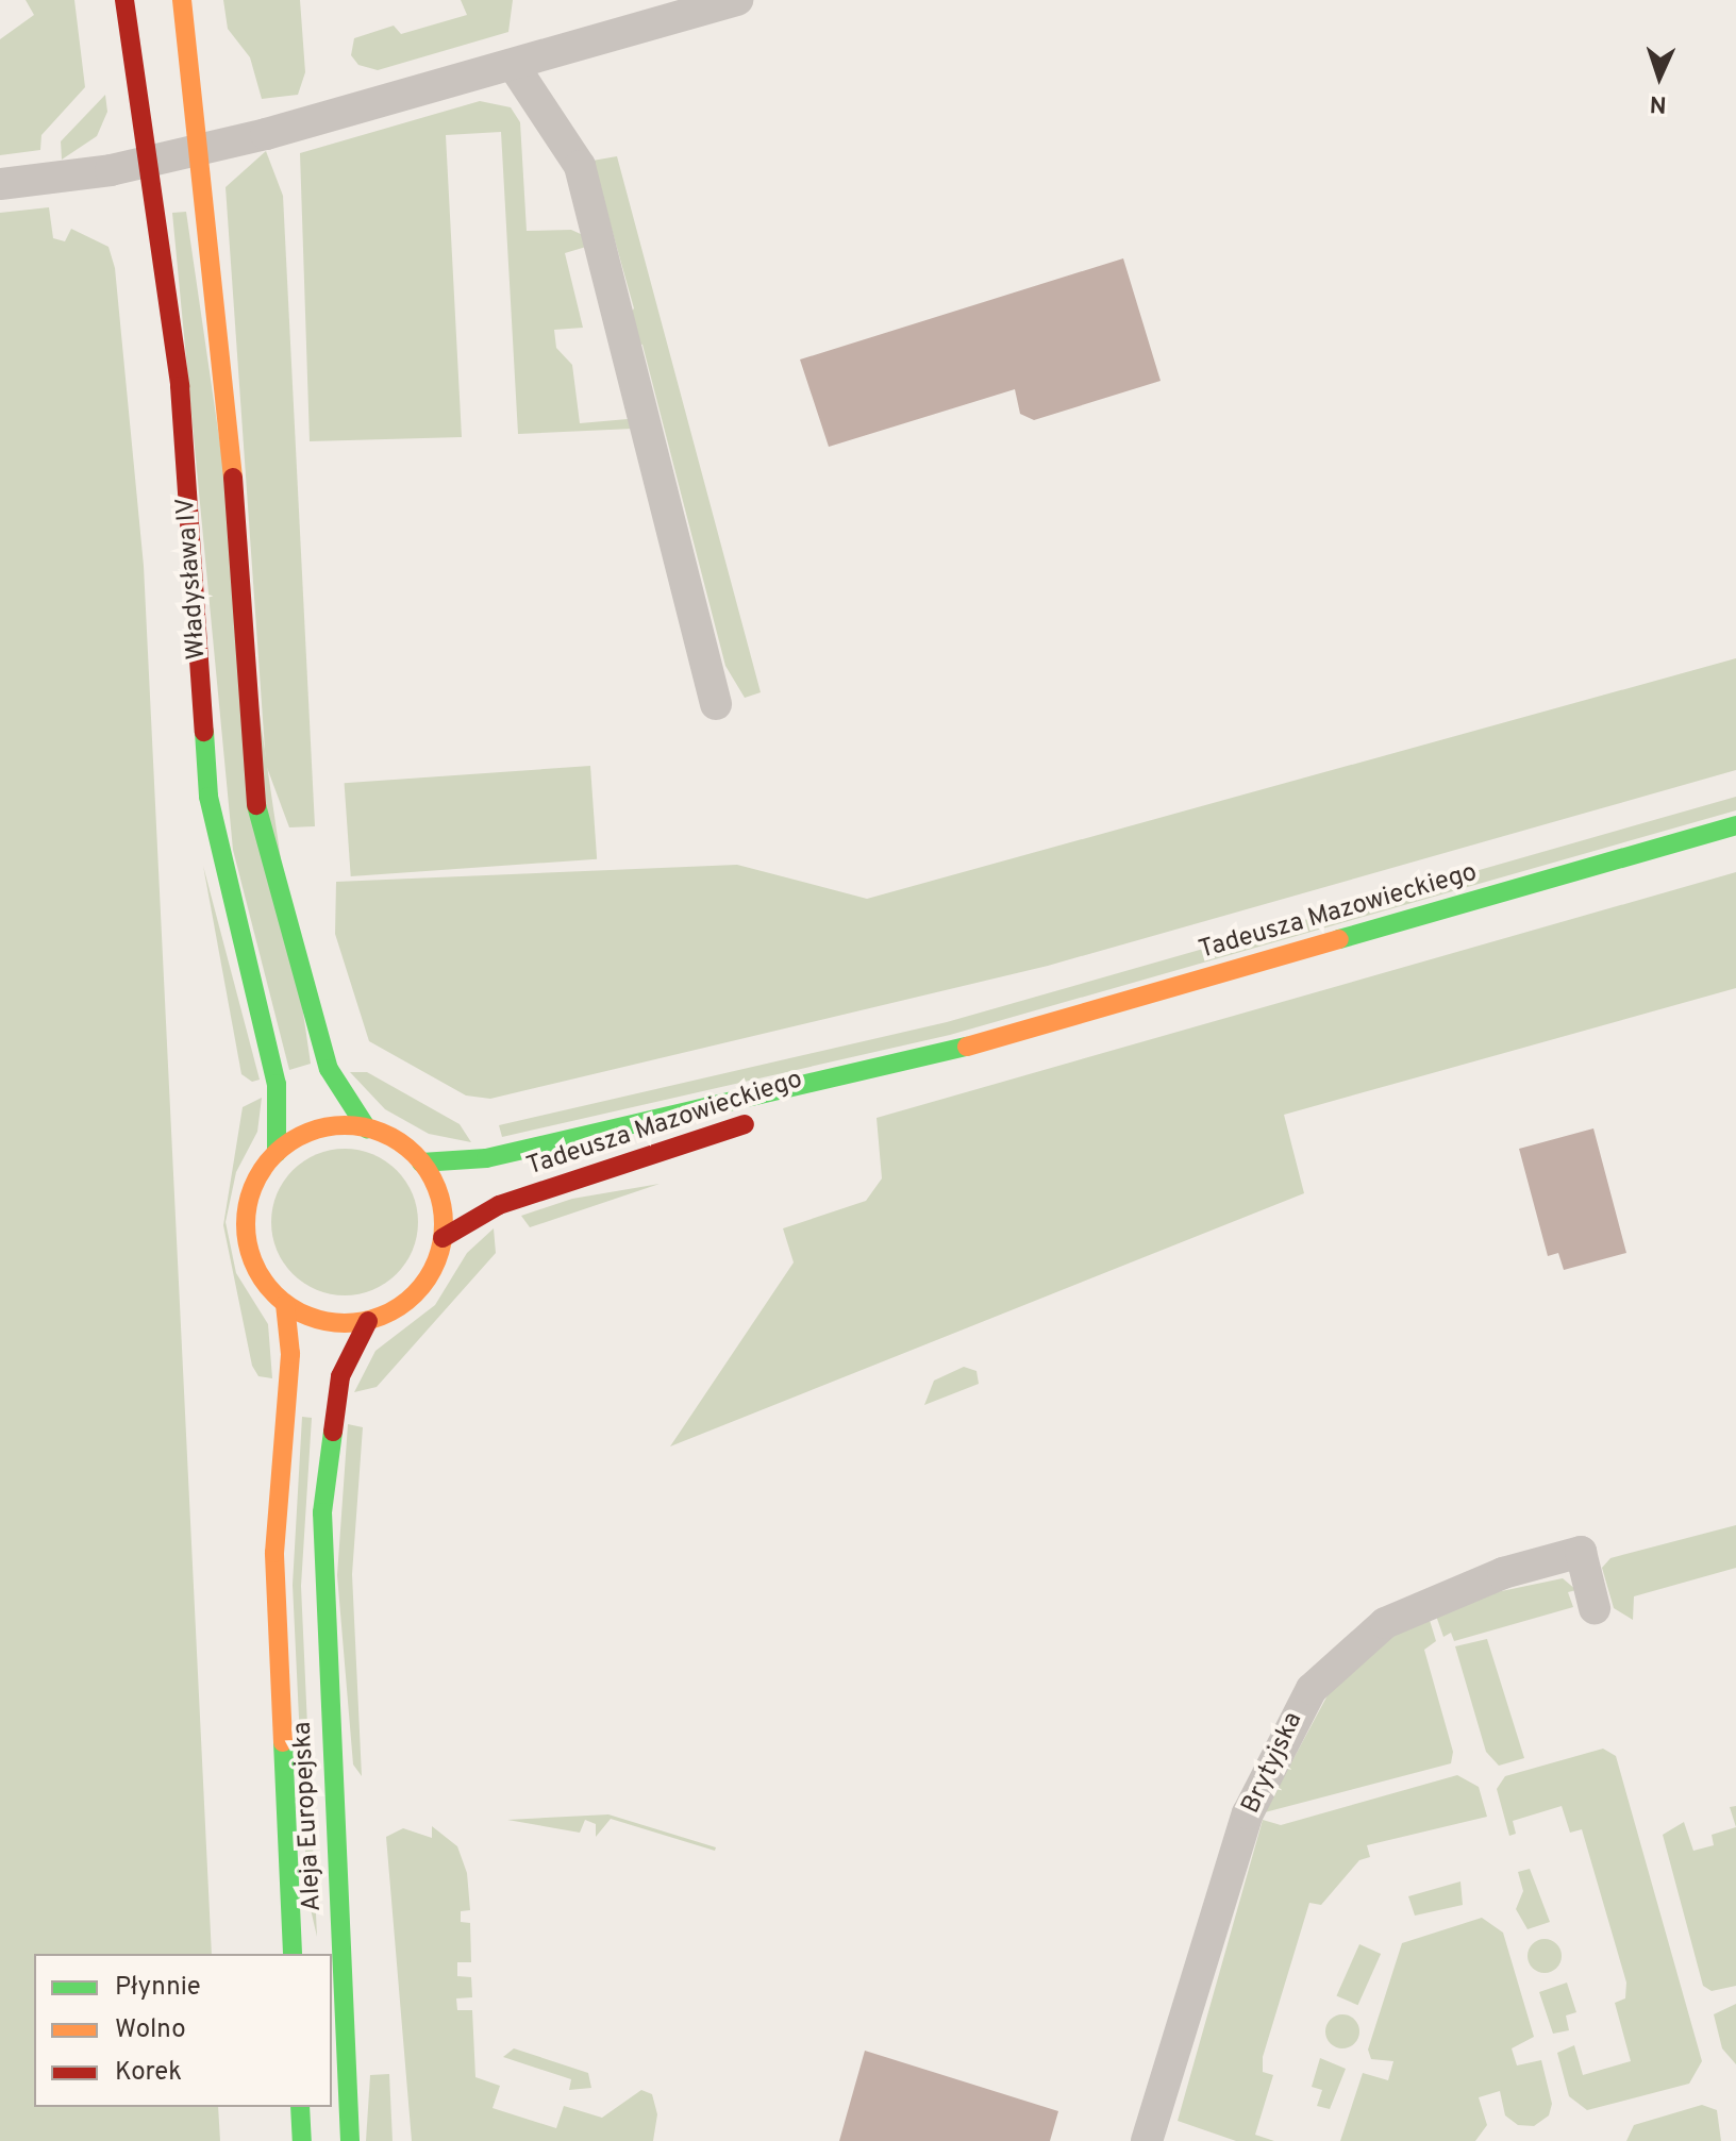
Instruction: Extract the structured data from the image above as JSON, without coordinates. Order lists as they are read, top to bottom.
{
  "streets": {
    "main road": ["Władysława IV", "Tadeusza Mazowieckiego", "Aleja Europejska"],
    "street": ["Brytyjska"]
  },
  "crossings": [
    ["Władysława IV", "Tadeusza Mazowieckiego"],
    ["Władysława IV", "Aleja Europejska"],
    ["Tadeusza Mazowieckiego", "Aleja Europejska"]
  ],
  "legend": ["Płynnie", "Wolno", "Korek"],
  "north": "bottom"
}
